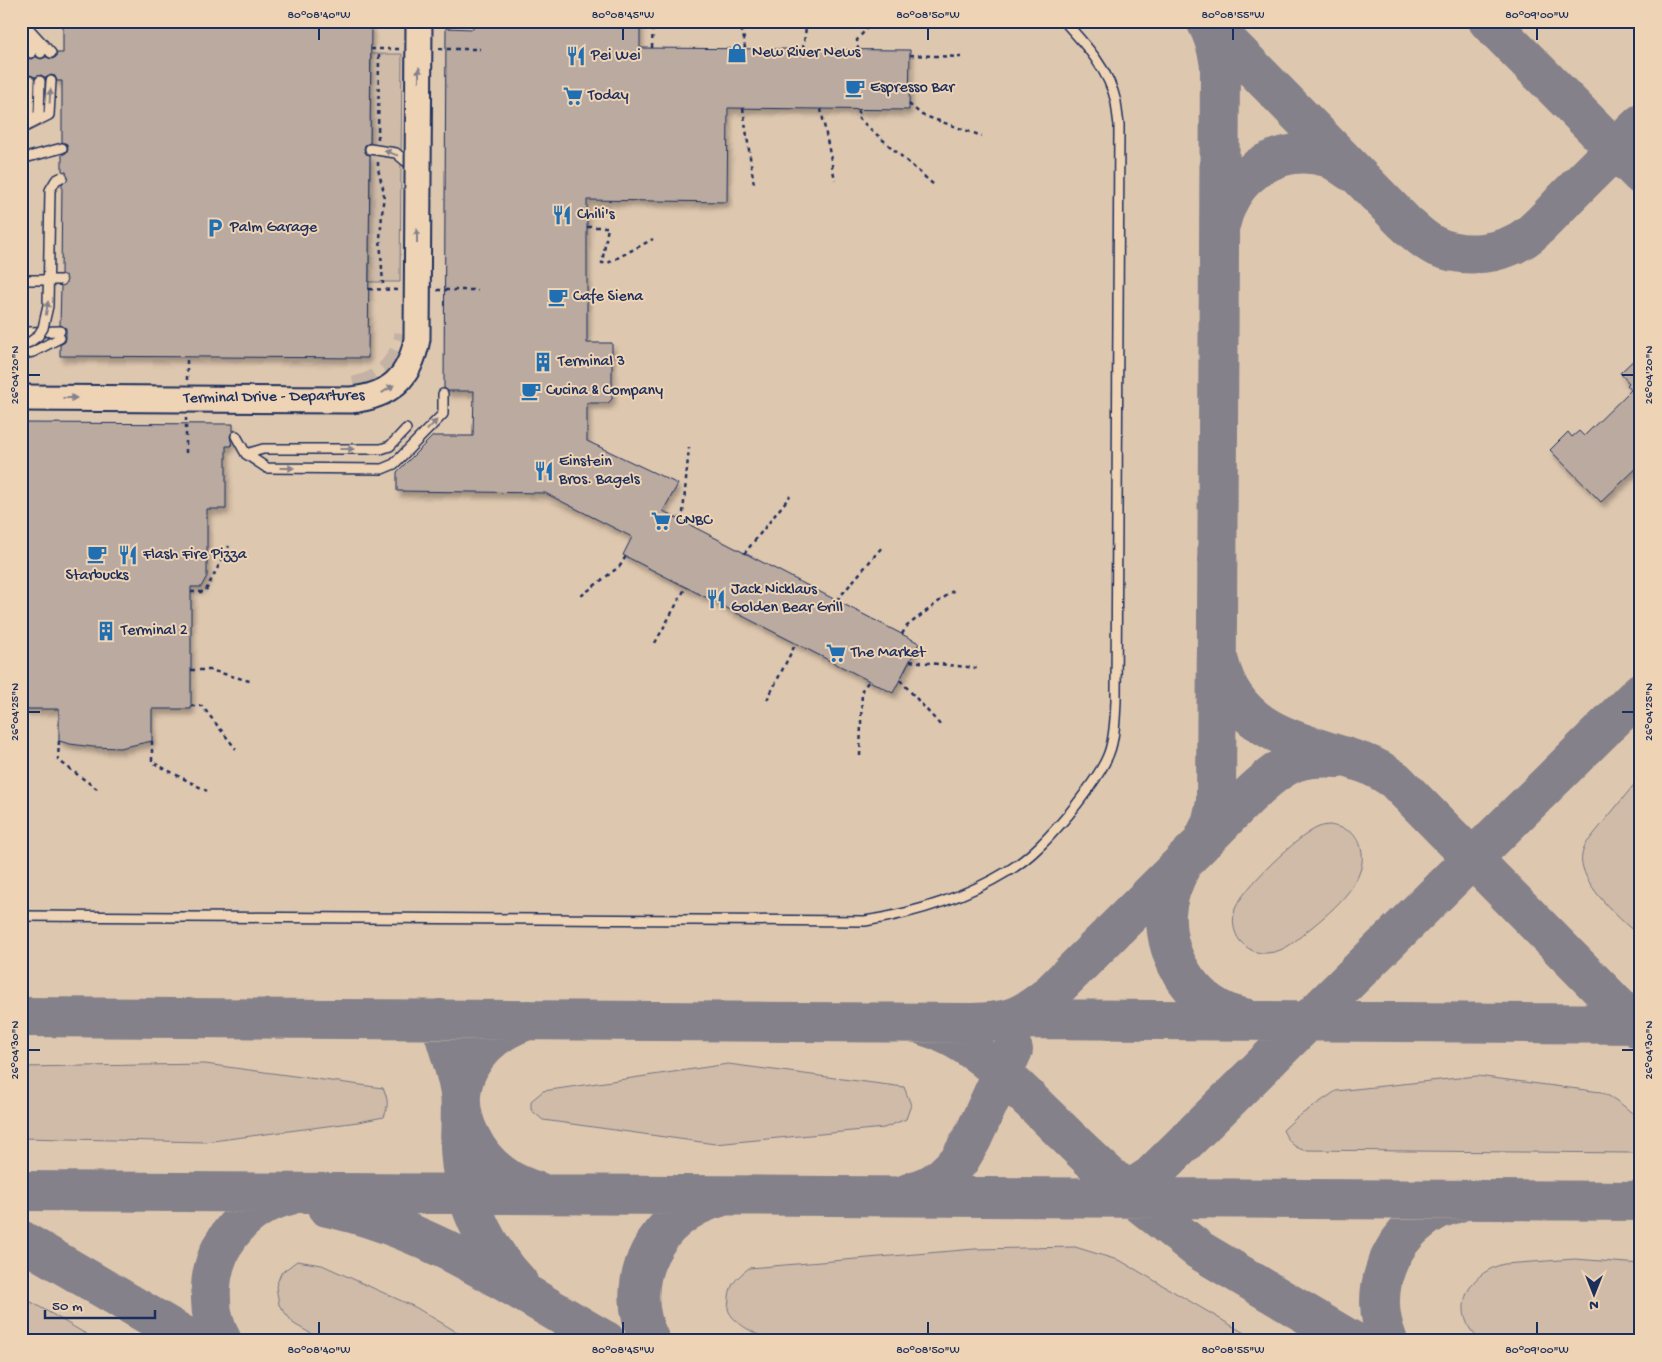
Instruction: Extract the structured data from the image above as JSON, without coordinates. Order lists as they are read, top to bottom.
{
  "streets": {
    "street": ["Terminal Drive - Departures"]
  },
  "places": {
    "shop": ["New River News"],
    "restaurant": [
      "Pei Wei",
      "Chili's",
      "Einstein Bros. Bagels",
      "Flash Fire Pizza",
      "Jack Nicklaus Golden Bear Grill"
    ],
    "cafe": [
      "Espresso Bar",
      "Cafe Siena",
      "Cucina & Company",
      "Starbucks"
    ],
    "supermarket": ["Today", "CNBC", "The Market"],
    "parking": ["Palm Garage"],
    "building": ["Terminal 3", "Terminal 2"]
  },
  "scale_bar": "50 m",
  "north": "bottom",
  "coordinates": [
    "80°08'40\"W",
    "80°08'45\"W",
    "80°08'50\"W",
    "80°08'55\"W",
    "80°09'00\"W",
    "26°04'20\"N",
    "26°04'25\"N",
    "26°04'30\"N"
  ]
}
